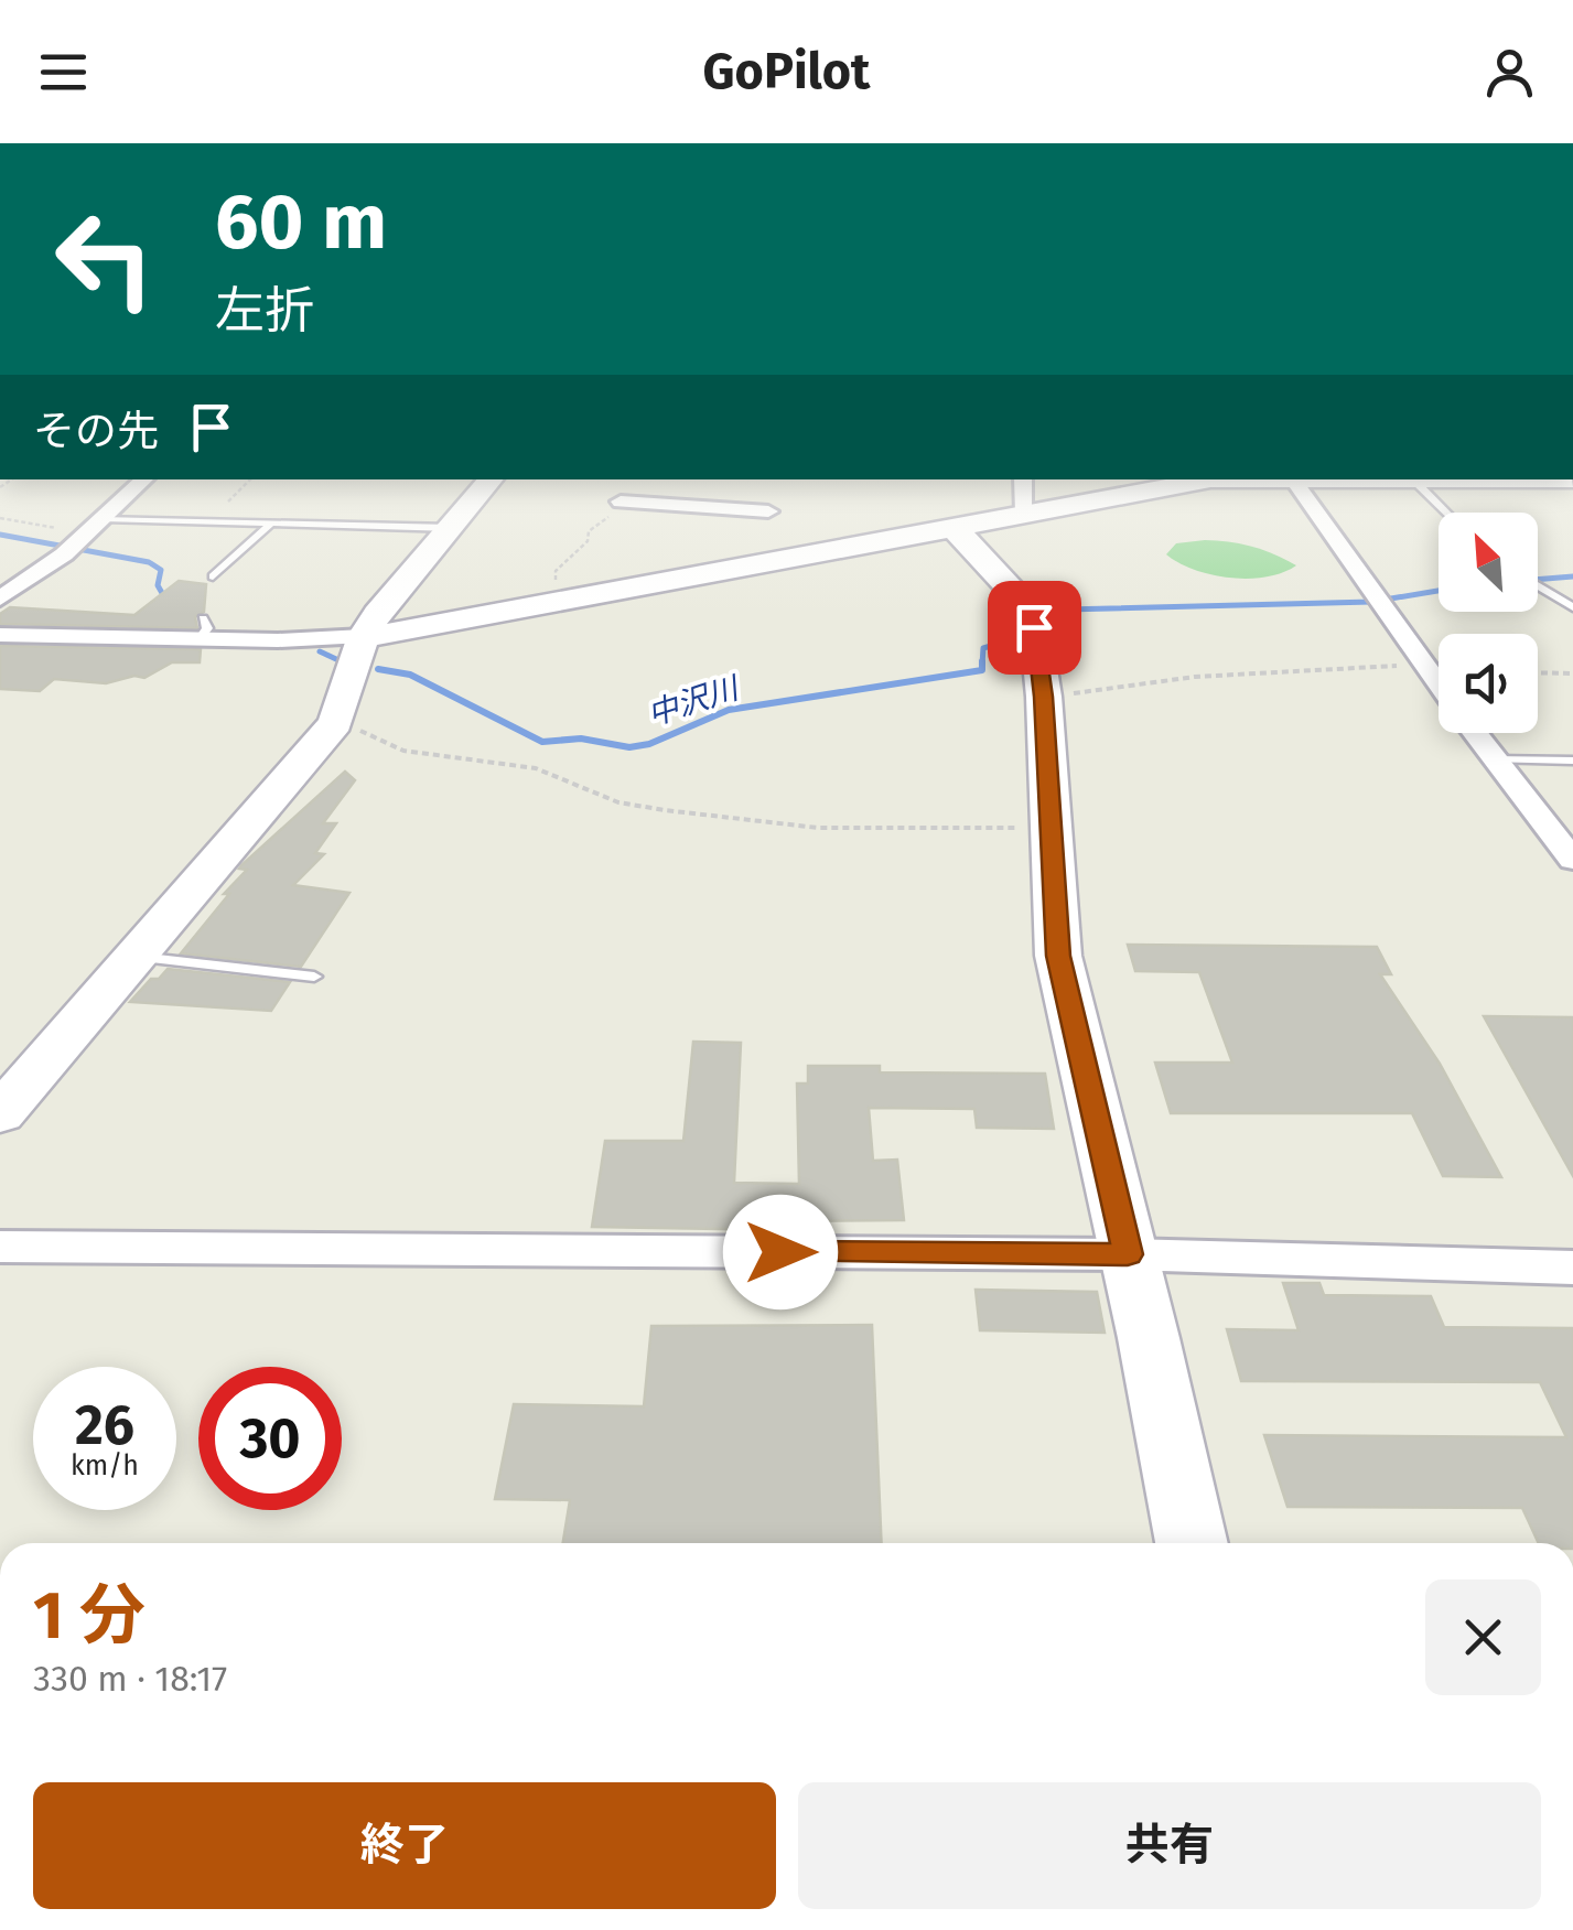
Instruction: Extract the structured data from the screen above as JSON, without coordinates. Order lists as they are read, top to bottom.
{
  "water": ["中沢川"],
  "north": "top left",
  "page": {
    "header": "GoPilot",
    "turn": ["60 m", "左折"],
    "then": "その先",
    "speed": "26 km/h",
    "limit": "30",
    "heading": ["1 分", "330 m · 18:17"],
    "buttons": ["終了", "共有"]
  }
}
